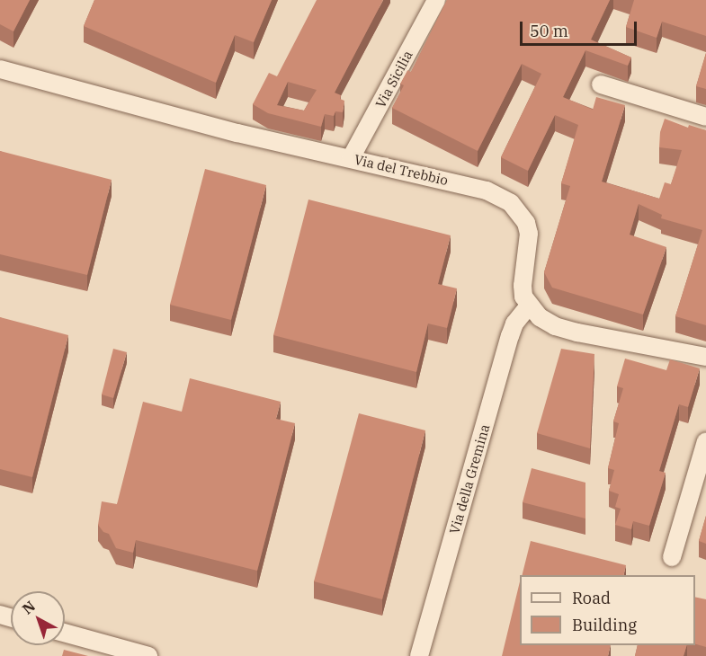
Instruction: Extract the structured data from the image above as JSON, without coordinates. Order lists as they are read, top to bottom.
{
  "streets": {
    "street": ["Via Sicilia", "Via del Trebbio", "Via della Gremina"]
  },
  "crossings": [
    ["Via Sicilia", "Via del Trebbio"],
    ["Via del Trebbio", "Via della Gremina"]
  ],
  "legend": ["Road", "Building"],
  "scale_bar": "50 m",
  "north": "top left"
}
